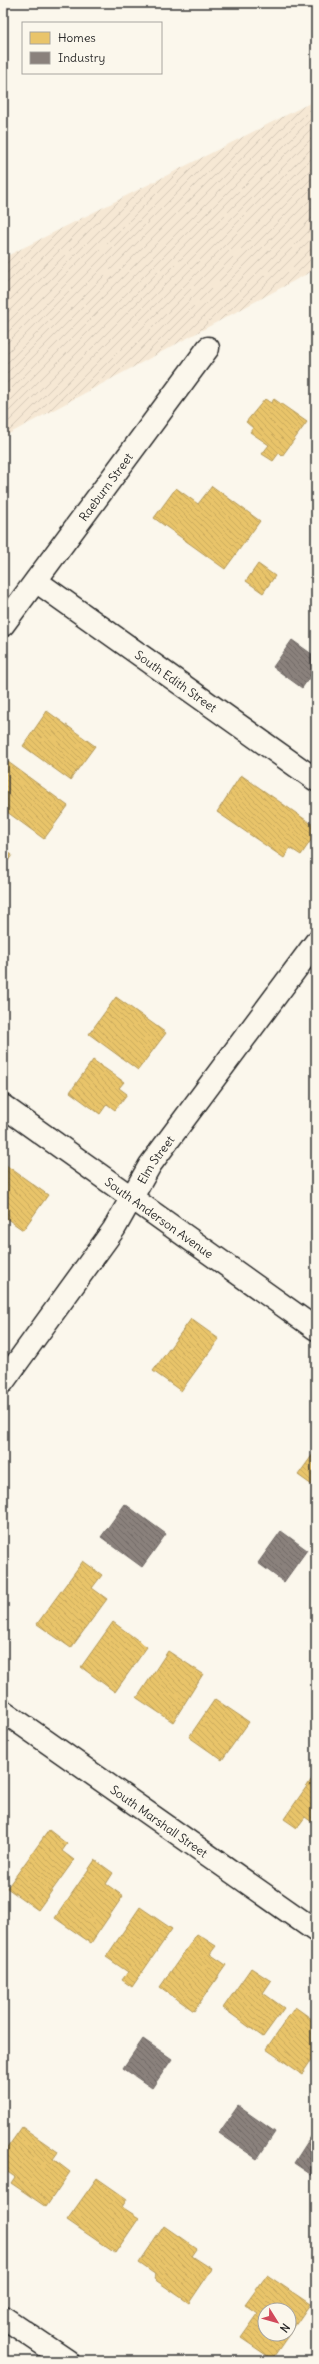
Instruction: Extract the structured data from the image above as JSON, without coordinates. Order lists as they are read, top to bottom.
{
  "streets": {
    "street": [
      "Raeburn Street",
      "South Edith Street",
      "Elm Street",
      "South Anderson Avenue",
      "South Marshall Street"
    ]
  },
  "crossings": [
    ["Raeburn Street", "South Edith Street"],
    ["Elm Street", "South Anderson Avenue"]
  ],
  "legend": ["Homes", "Industry"],
  "north": "bottom right"
}
